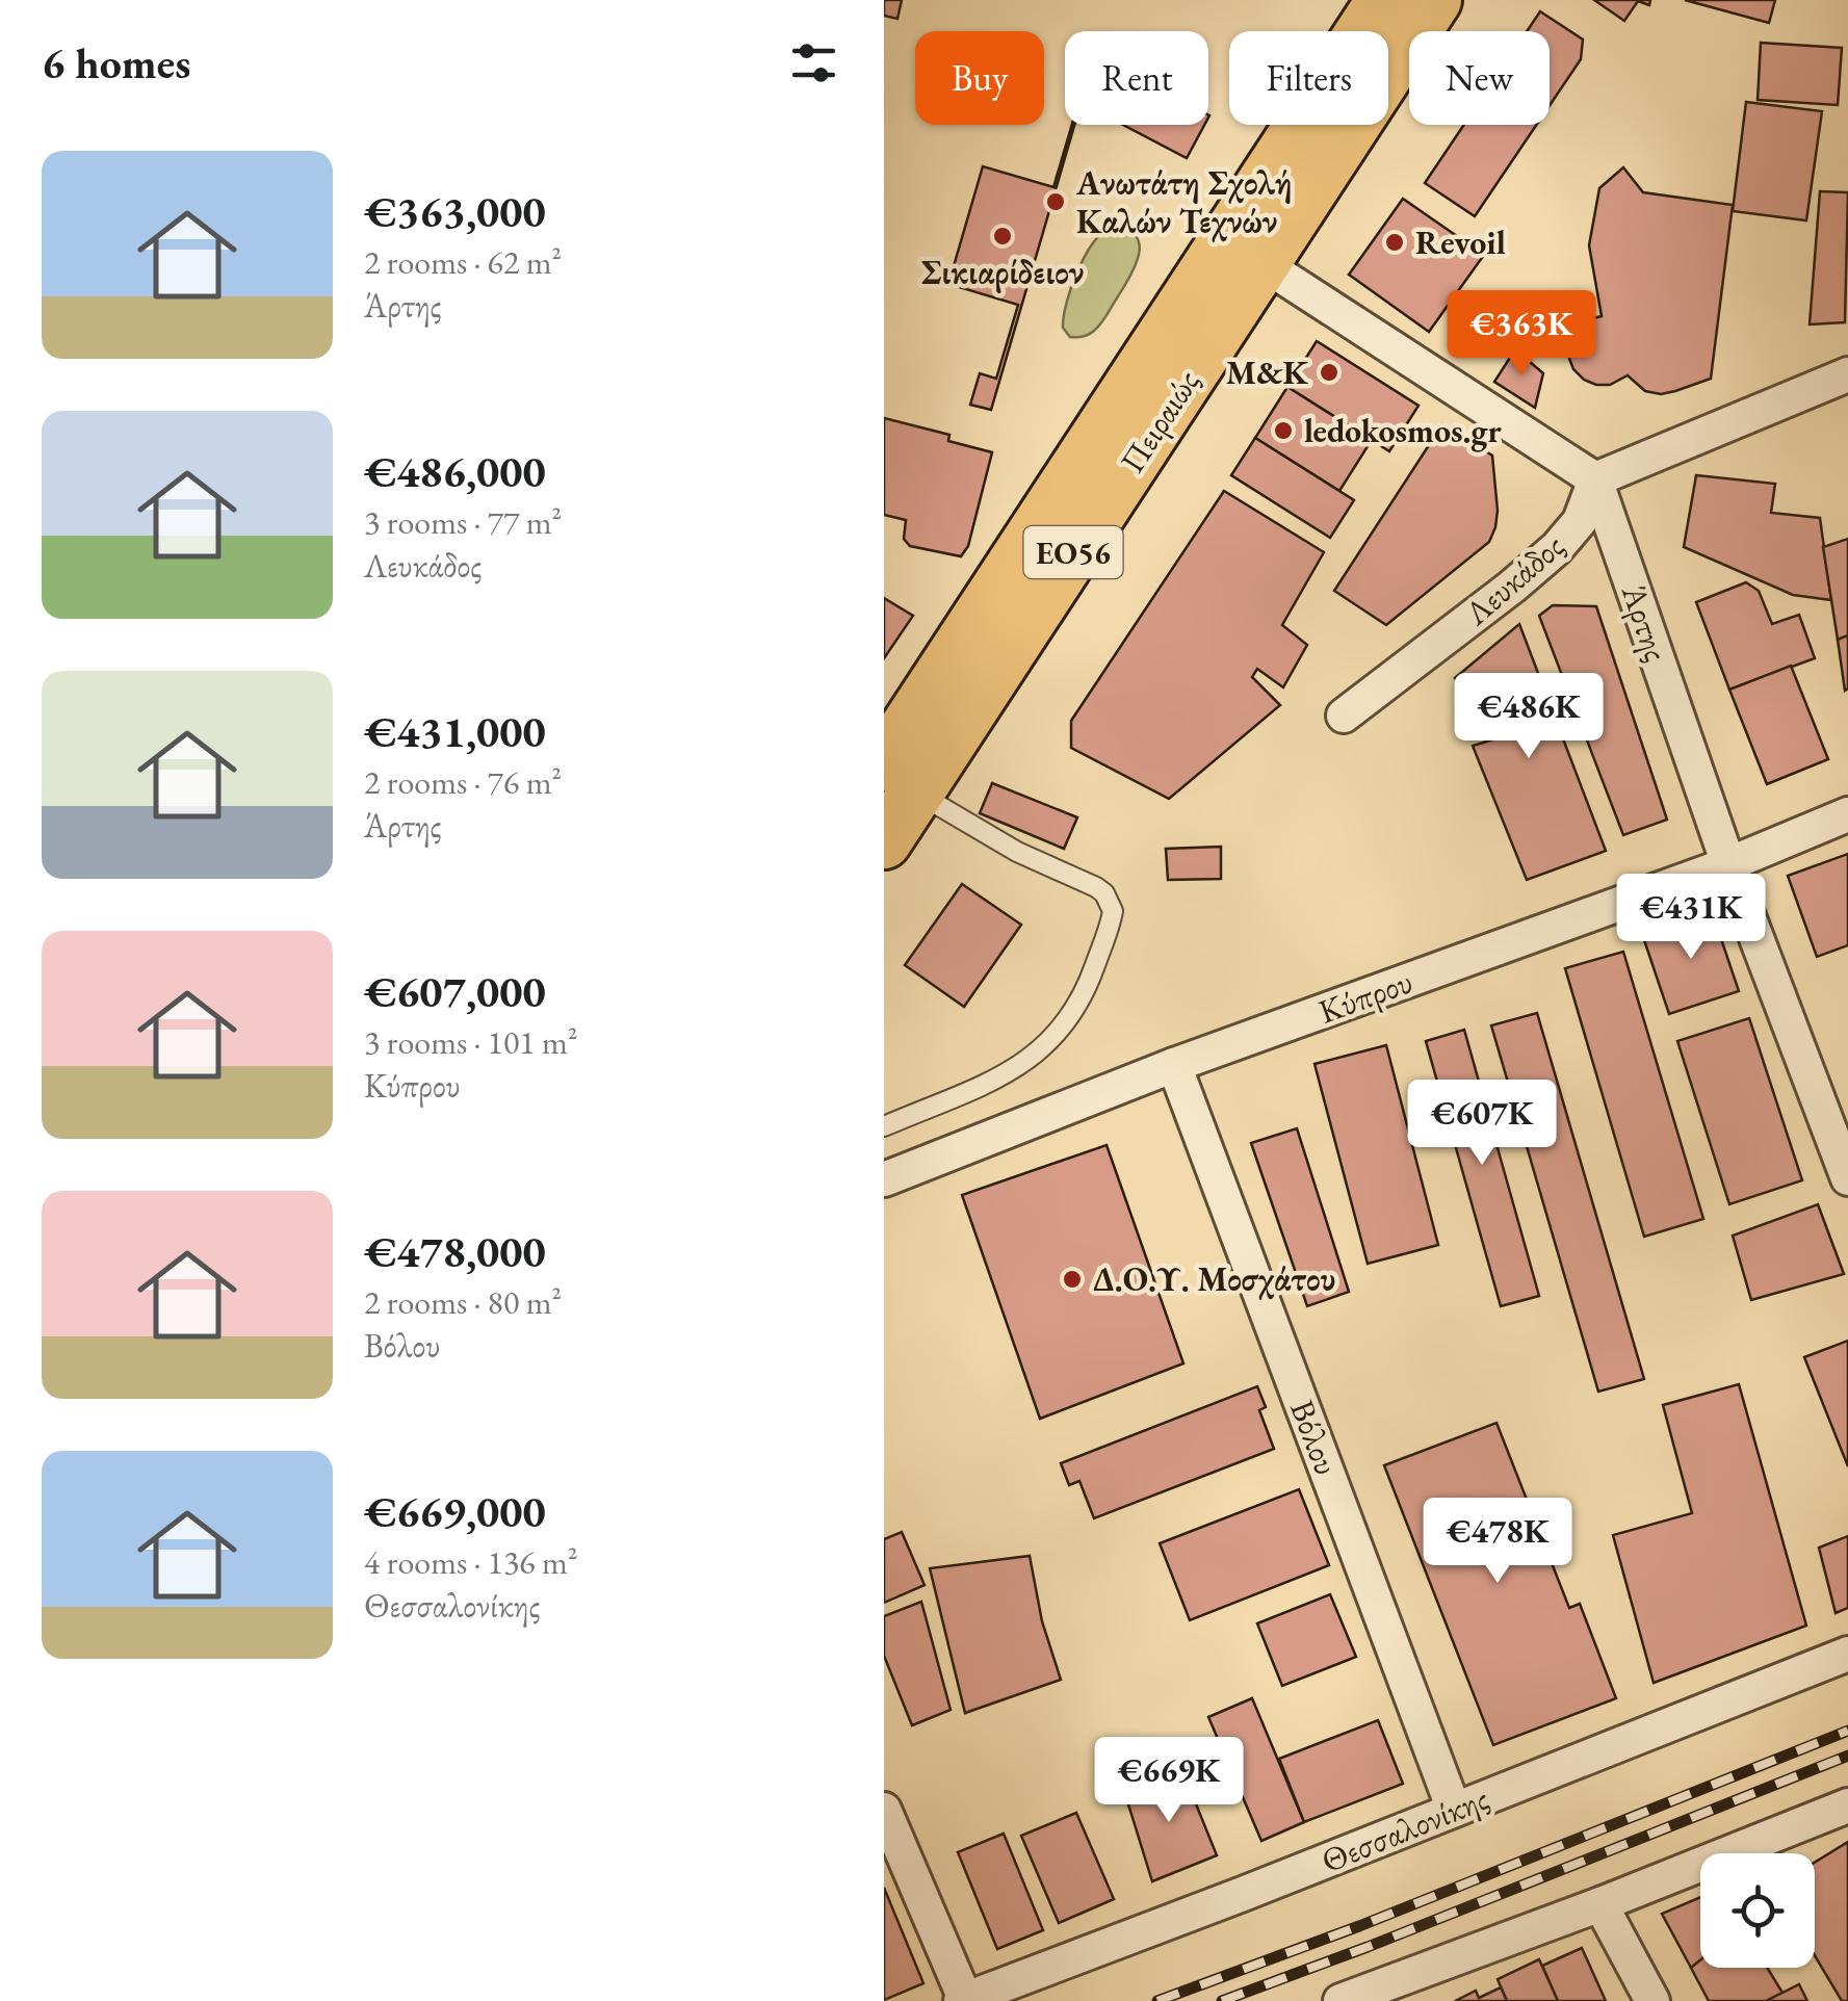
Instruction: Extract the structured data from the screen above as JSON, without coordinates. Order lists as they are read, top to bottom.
{
  "streets": {
    "main road": ["Πειραιώς", "ΕΟ56"],
    "street": [
      "Λευκάδος",
      "Άρτης",
      "Κύπρου",
      "Βόλου",
      "Θεσσαλονίκης"
    ]
  },
  "crossings": [
    ["Λευκάδος", "Άρτης"],
    ["Άρτης", "Κύπρου"],
    ["Κύπρου", "Βόλου"],
    ["Βόλου", "Θεσσαλονίκης"]
  ],
  "places": [
    "Ανωτάτη Σχολή Καλών Τεχνών",
    "Σικιαρίδειον",
    "Revoil",
    "M&K",
    "ledokosmos.gr",
    "Δ.Ο.Υ. Μοσχάτου"
  ],
  "page": {
    "heading": "6 homes",
    "chip": [
      "Buy",
      "Rent",
      "Filters",
      "New"
    ],
    "list": [
      {
        "name": "€363,000",
        "note": "2 rooms · 62 m² · Άρτης"
      },
      {
        "name": "€486,000",
        "note": "3 rooms · 77 m² · Λευκάδος"
      },
      {
        "name": "€431,000",
        "note": "2 rooms · 76 m² · Άρτης"
      },
      {
        "name": "€607,000",
        "note": "3 rooms · 101 m² · Κύπρου"
      },
      {
        "name": "€478,000",
        "note": "2 rooms · 80 m² · Βόλου"
      },
      {
        "name": "€669,000",
        "note": "4 rooms · 136 m² · Θεσσαλονίκης"
      }
    ],
    "price": [
      "€363K",
      "€486K",
      "€431K",
      "€607K",
      "€478K",
      "€669K"
    ]
  }
}
